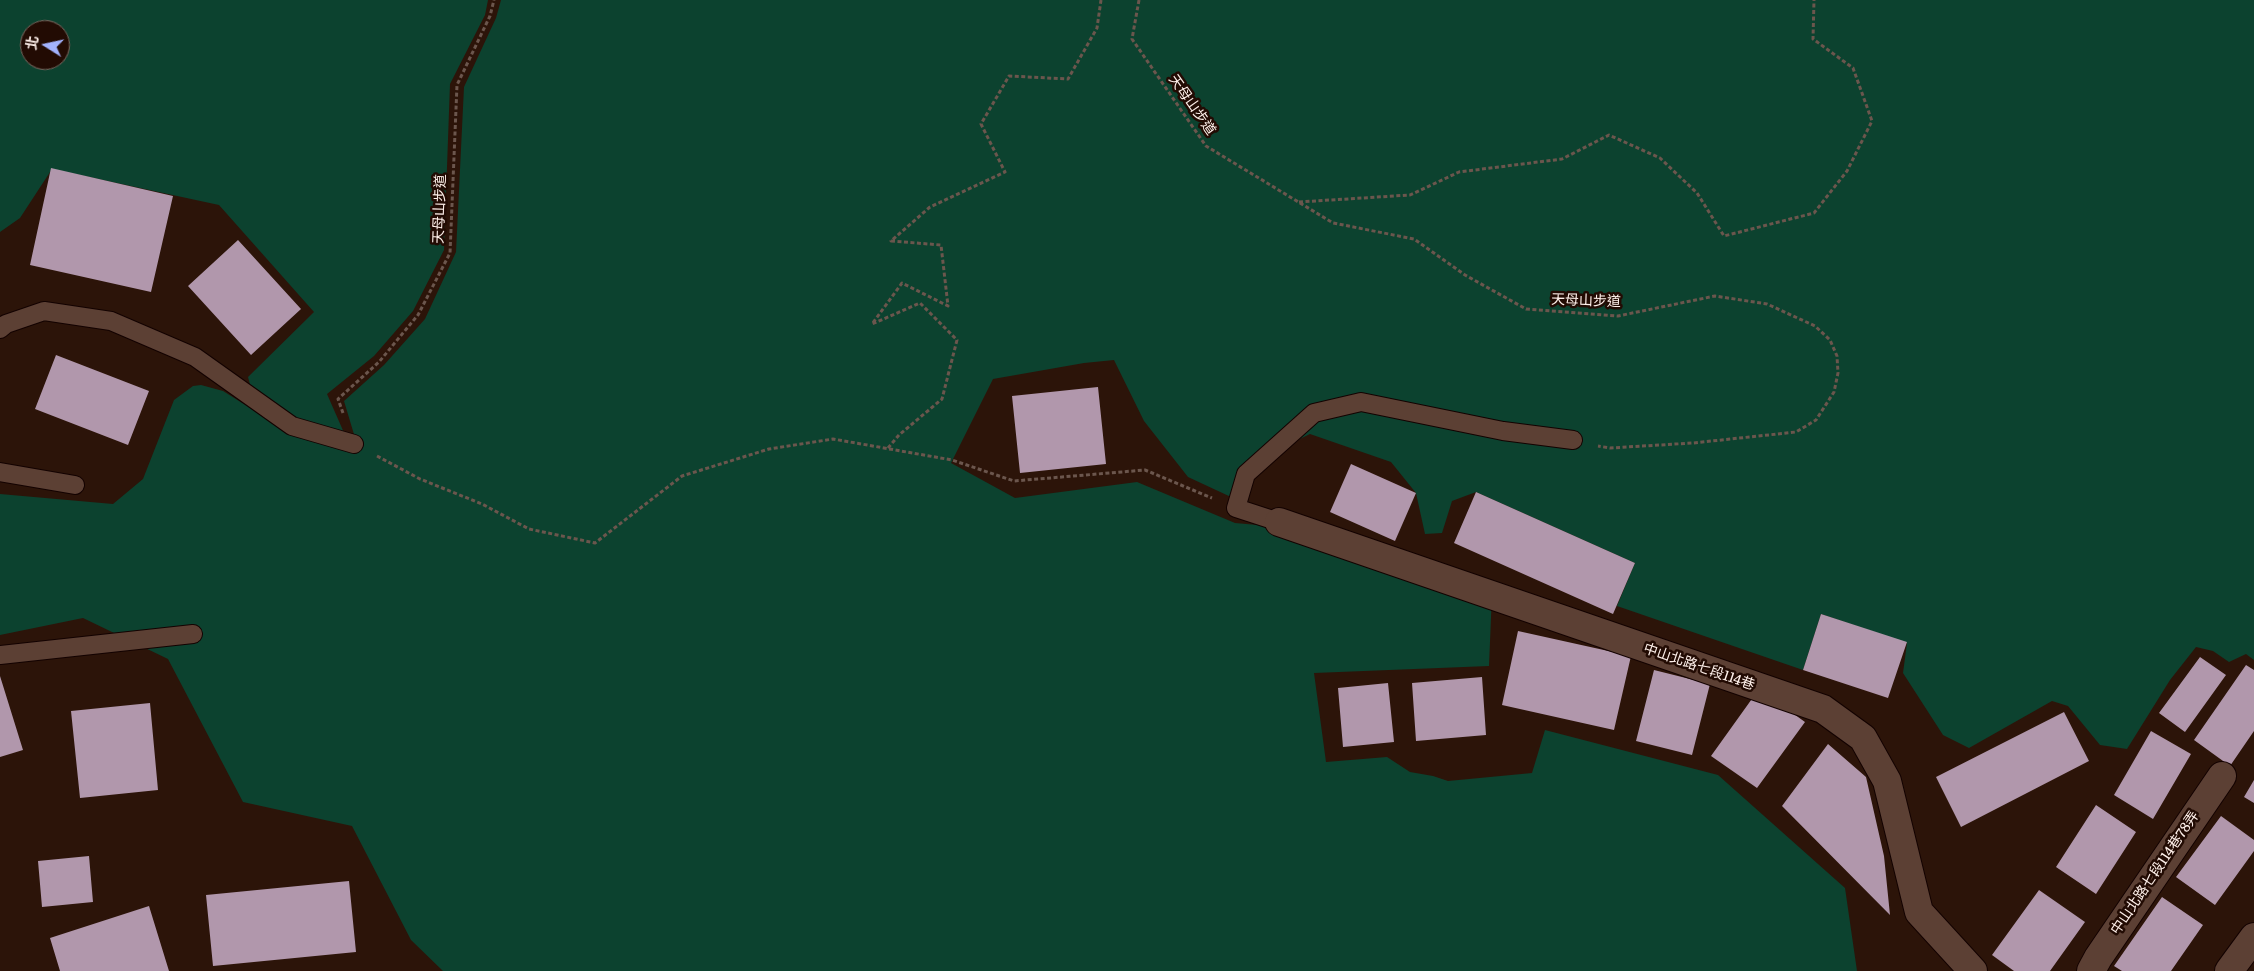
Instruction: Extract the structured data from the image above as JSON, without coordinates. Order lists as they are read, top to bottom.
{
  "streets": {
    "street": ["中山北路七段114巷", "中山北路七段114巷78弄"],
    "path": ["天母山步道"]
  },
  "north": "left"
}
